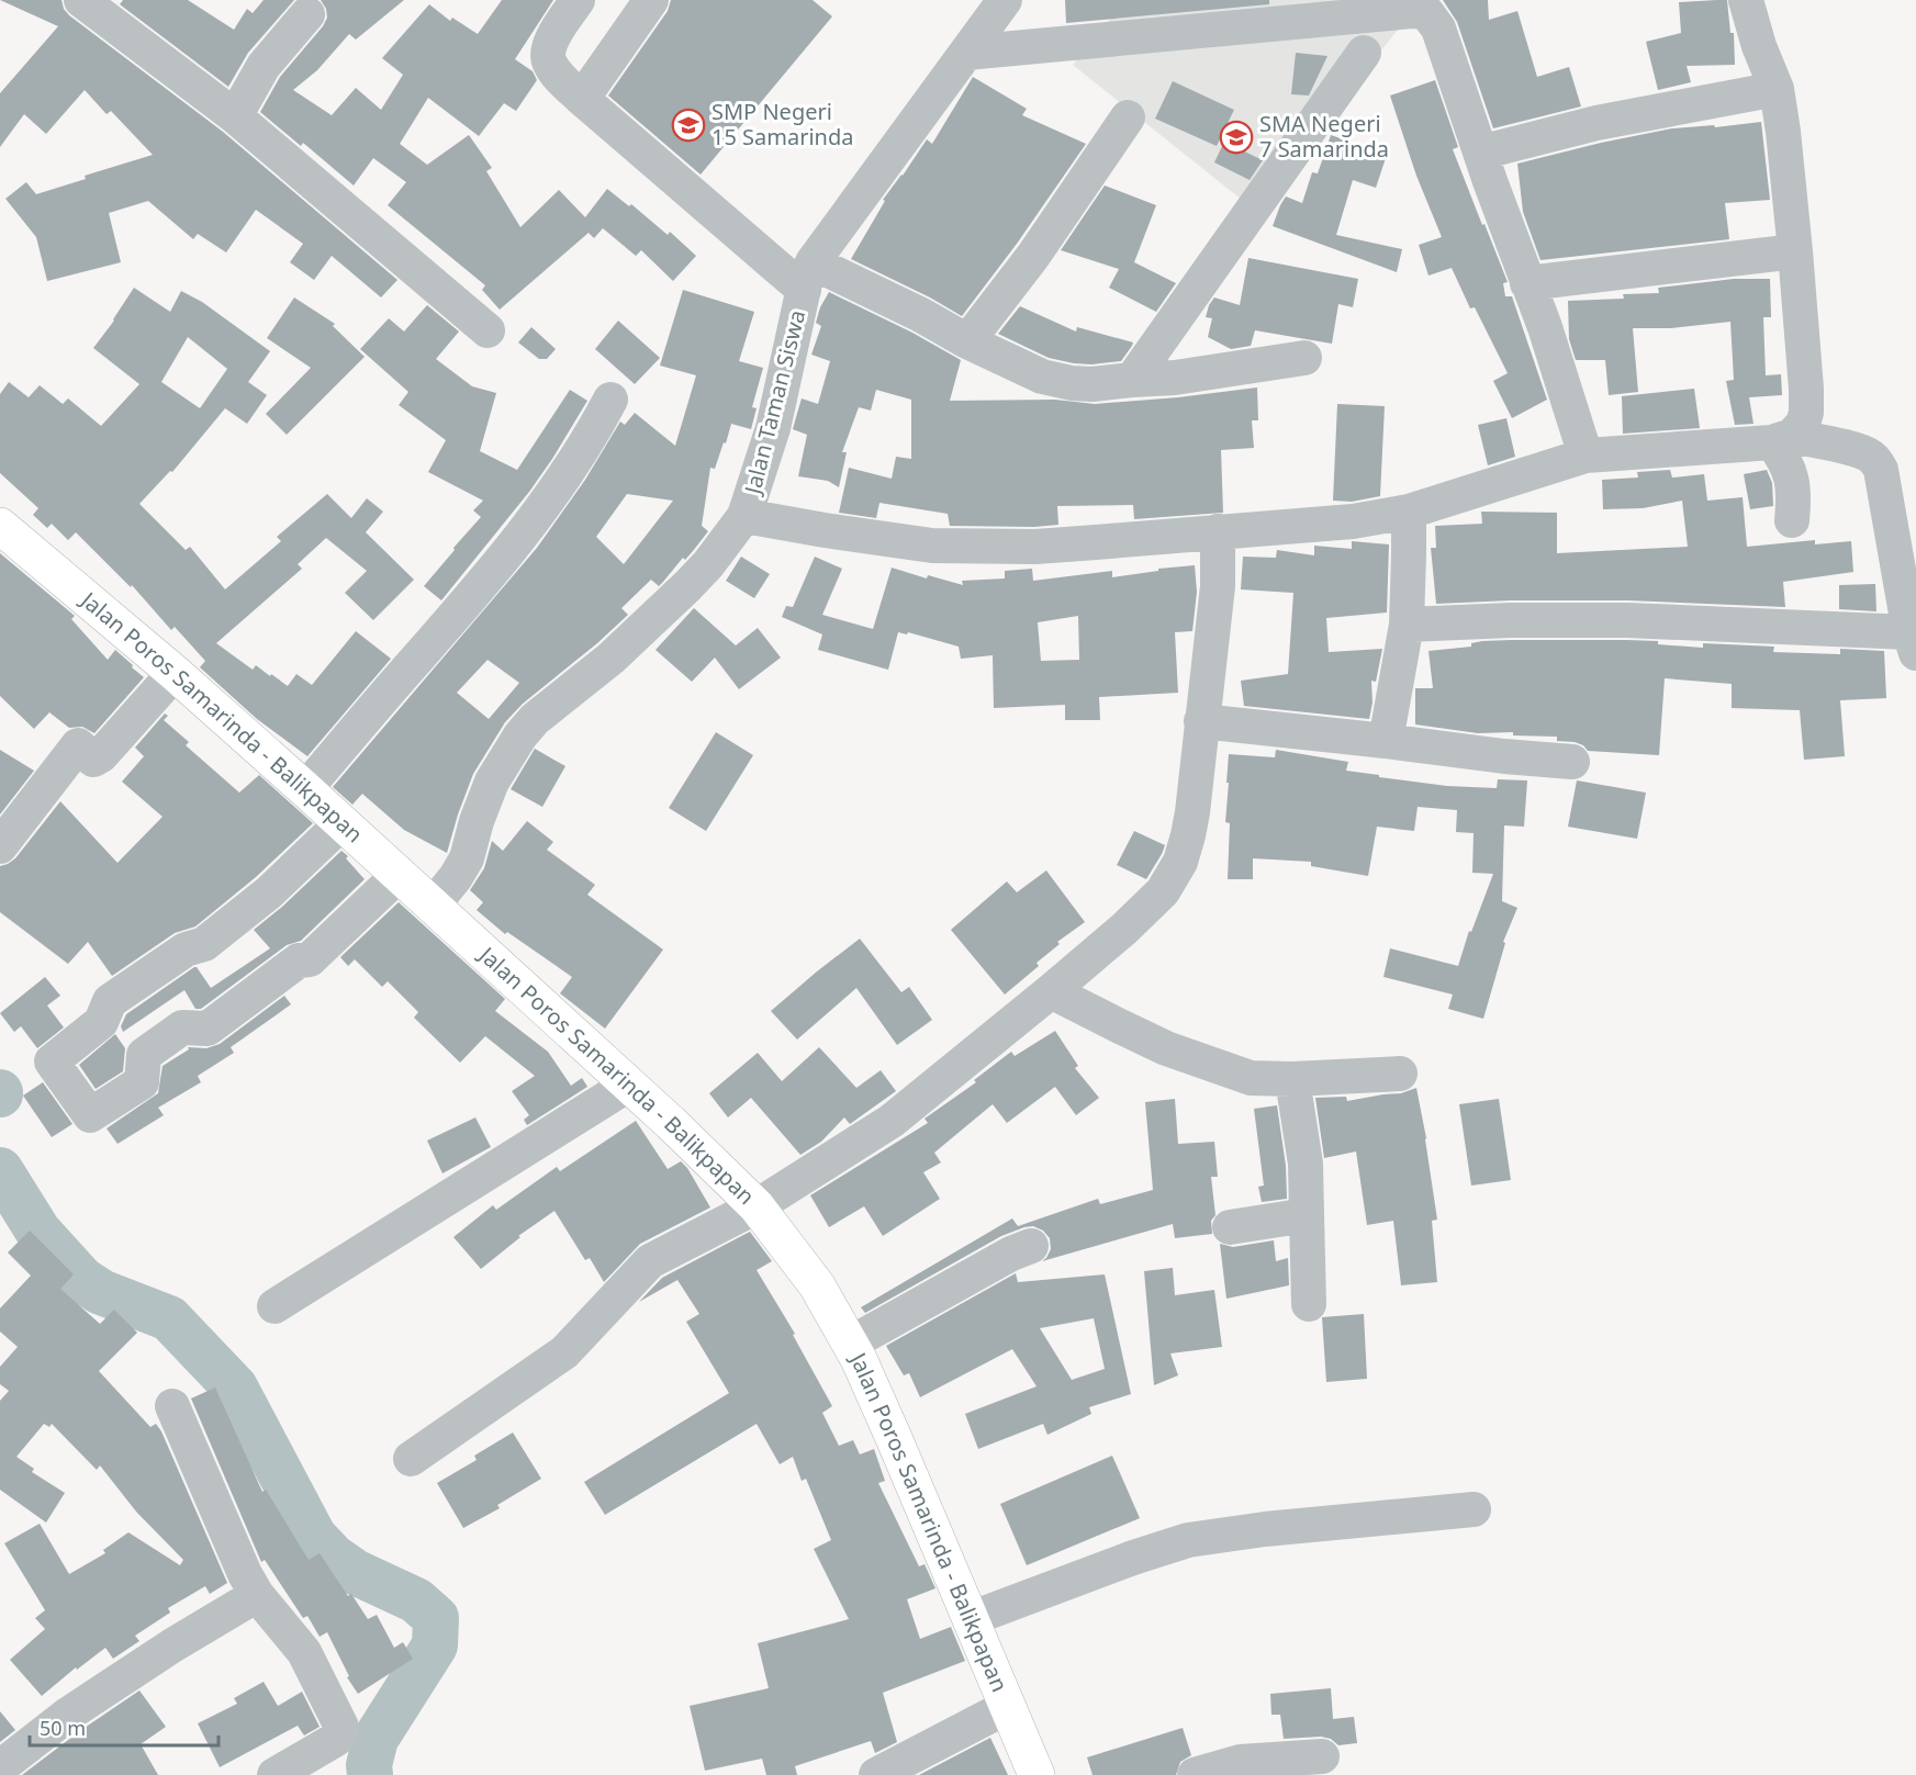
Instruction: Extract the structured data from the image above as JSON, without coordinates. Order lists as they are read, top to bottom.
{
  "streets": {
    "highway": ["Jalan Poros Samarinda - Balikpapan"],
    "street": ["Jalan Taman Siswa"]
  },
  "crossings": [
    ["Jalan Taman Siswa", "Jalan Poros Samarinda - Balikpapan"]
  ],
  "places": {
    "school or university": ["SMP Negeri 15 Samarinda", "SMA Negeri 7 Samarinda"]
  },
  "scale_bar": "50 m"
}
